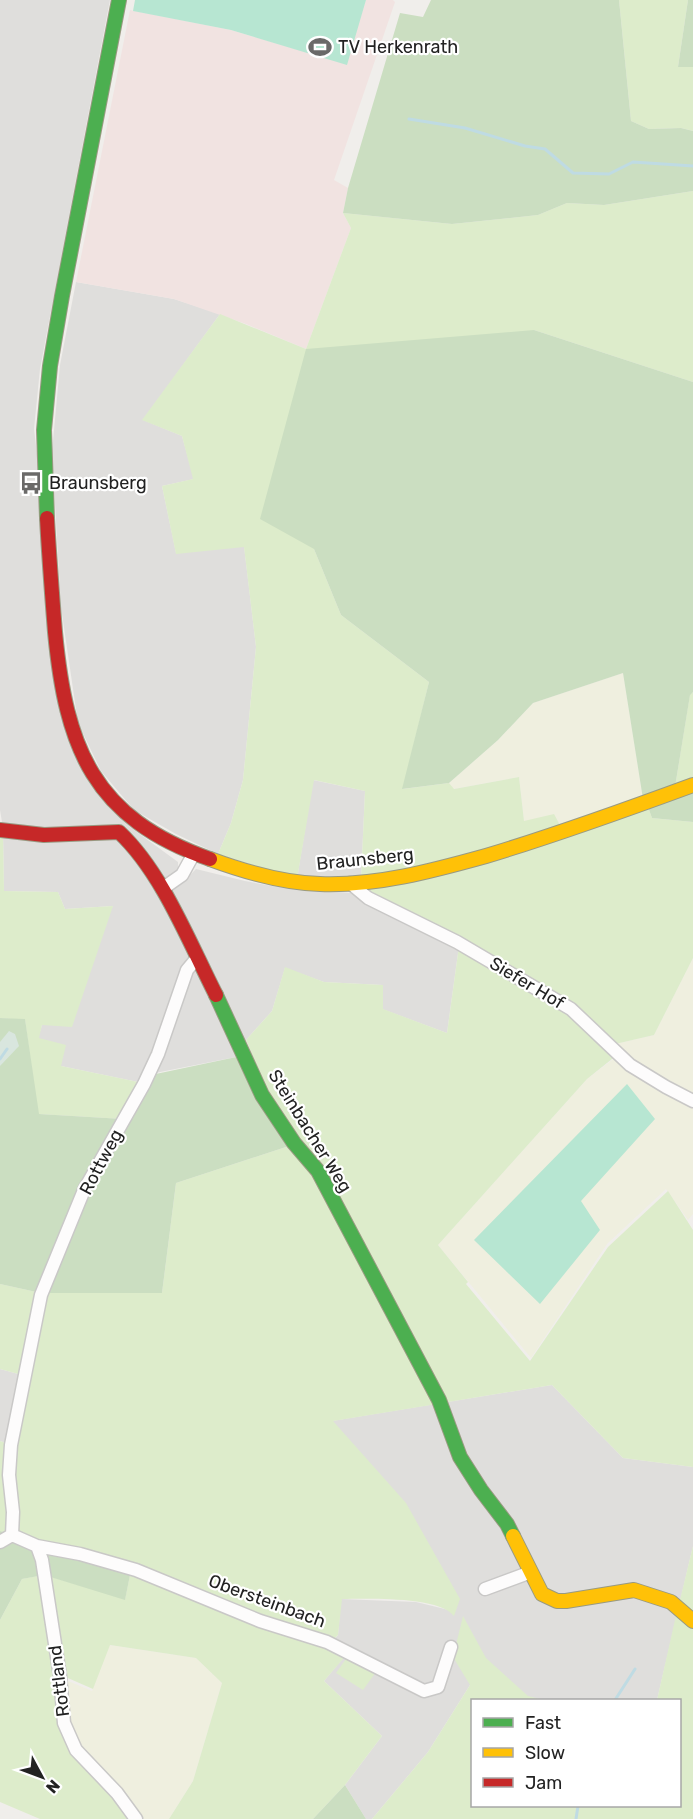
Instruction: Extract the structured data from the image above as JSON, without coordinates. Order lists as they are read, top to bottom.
{
  "streets": {
    "main road": ["Braunsberg", "Steinbacher Weg"],
    "street": [
      "Siefer Hof",
      "Rottweg",
      "Obersteinbach",
      "Rottland"
    ]
  },
  "crossings": [
    ["Braunsberg", "Siefer Hof"],
    ["Steinbacher Weg", "Rottweg"],
    ["Obersteinbach", "Rottland"]
  ],
  "places": {
    "sports": ["TV Herkenrath"],
    "bus stop": ["Braunsberg"]
  },
  "legend": ["Fast", "Slow", "Jam"],
  "north": "bottom right"
}
